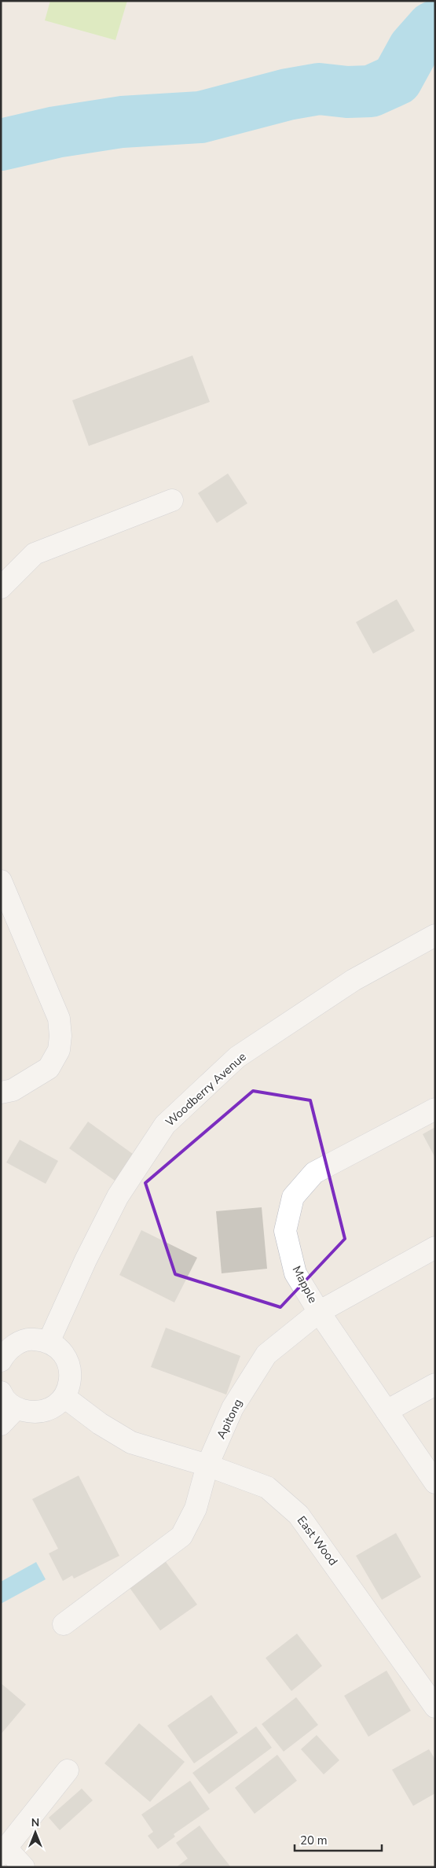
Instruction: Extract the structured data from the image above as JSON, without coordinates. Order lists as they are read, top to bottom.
{
  "streets": {
    "street": [
      "Woodberry Avenue",
      "Mapple",
      "Apitong",
      "East Wood"
    ]
  },
  "crossings": [
    ["Mapple", "Apitong"],
    ["Apitong", "East Wood"]
  ],
  "scale_bar": "20 m",
  "north": "top"
}
